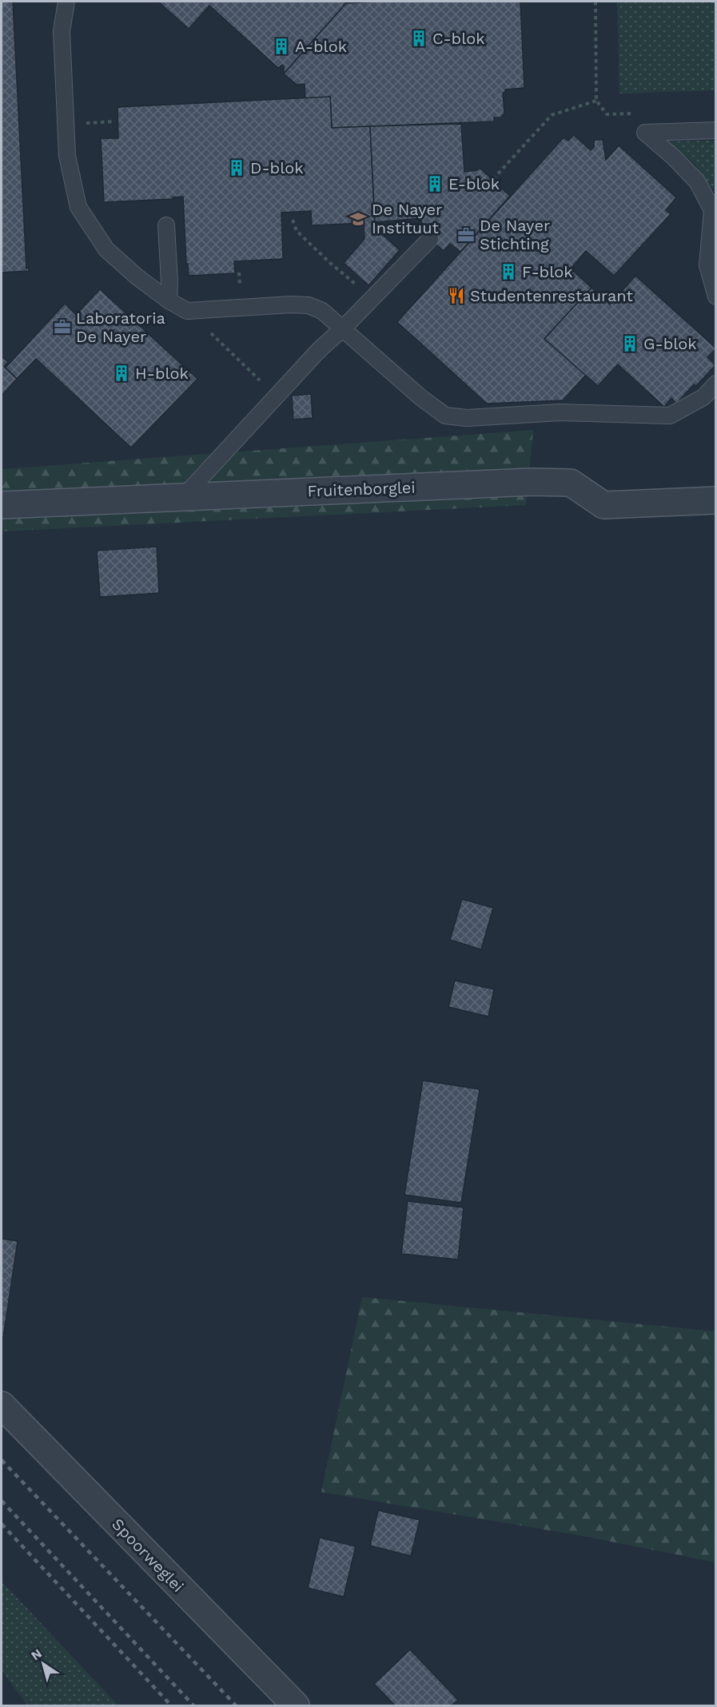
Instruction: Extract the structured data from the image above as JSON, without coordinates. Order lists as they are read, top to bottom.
{
  "streets": {
    "street": ["Fruitenborglei", "Spoorweglei"]
  },
  "places": {
    "building": [
      "C-blok",
      "A-blok",
      "D-blok",
      "E-blok",
      "F-blok",
      "G-blok",
      "H-blok"
    ],
    "school or university": ["De Nayer Instituut"],
    "office": ["De Nayer Stichting", "Laboratoria De Nayer"],
    "restaurant": ["Studentenrestaurant"]
  },
  "north": "top left"
}
